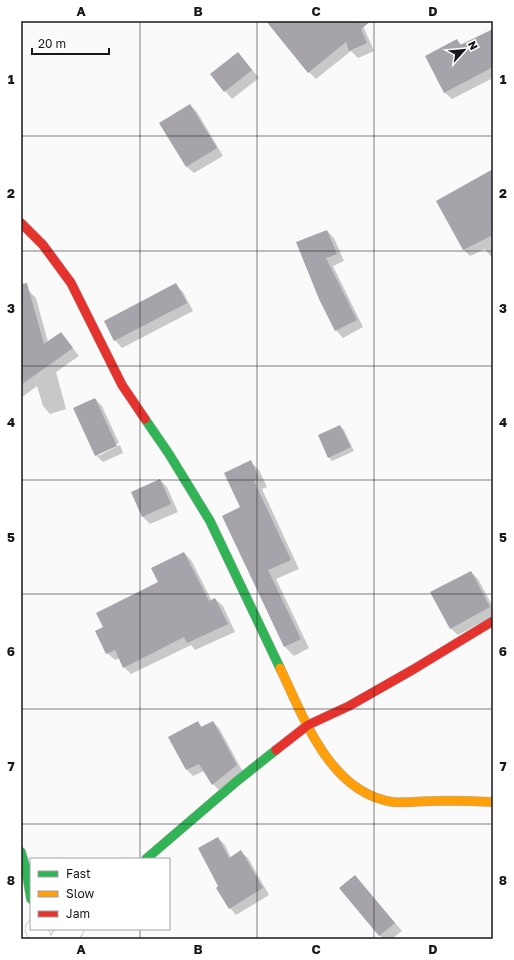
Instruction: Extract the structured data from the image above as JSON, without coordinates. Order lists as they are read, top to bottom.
{
  "legend": ["Fast", "Slow", "Jam"],
  "scale_bar": "20 m",
  "north": "top right",
  "grid": {
    "columns": [
      "A",
      "B",
      "C",
      "D"
    ],
    "rows": [
      "1",
      "2",
      "3",
      "4",
      "5",
      "6",
      "7",
      "8"
    ]
  }
}
